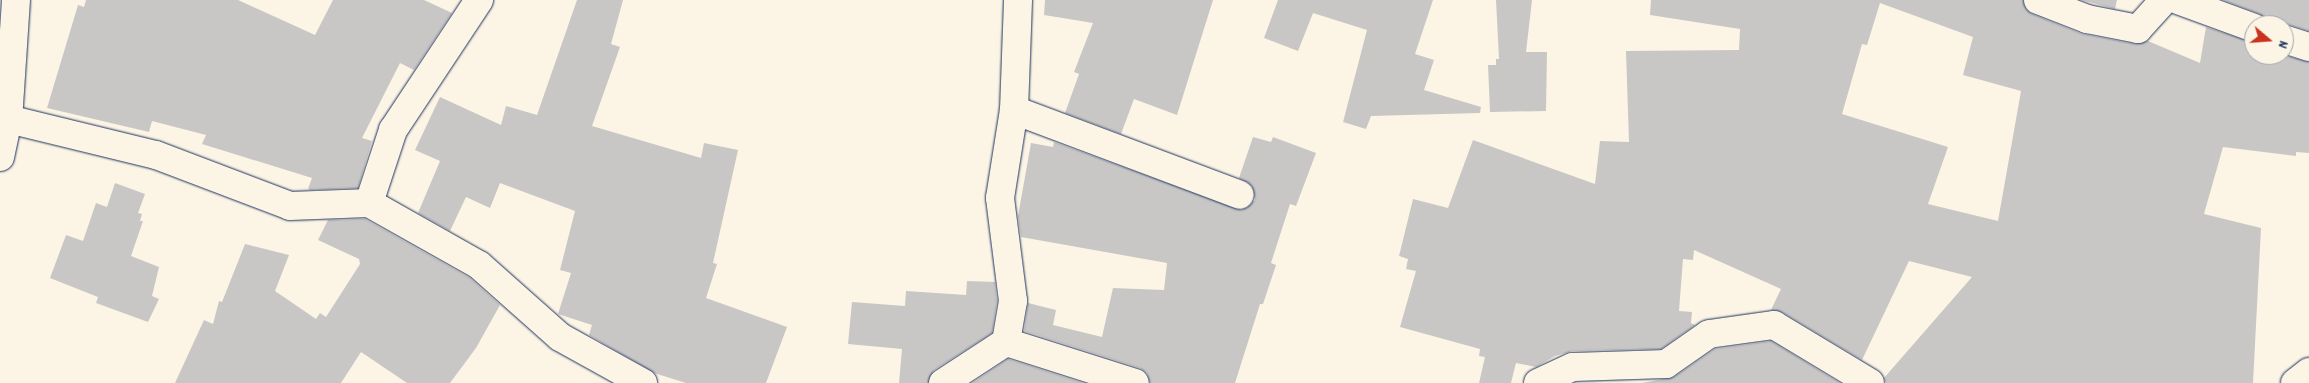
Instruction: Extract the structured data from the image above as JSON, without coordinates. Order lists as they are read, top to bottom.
{
  "north": "right"
}
